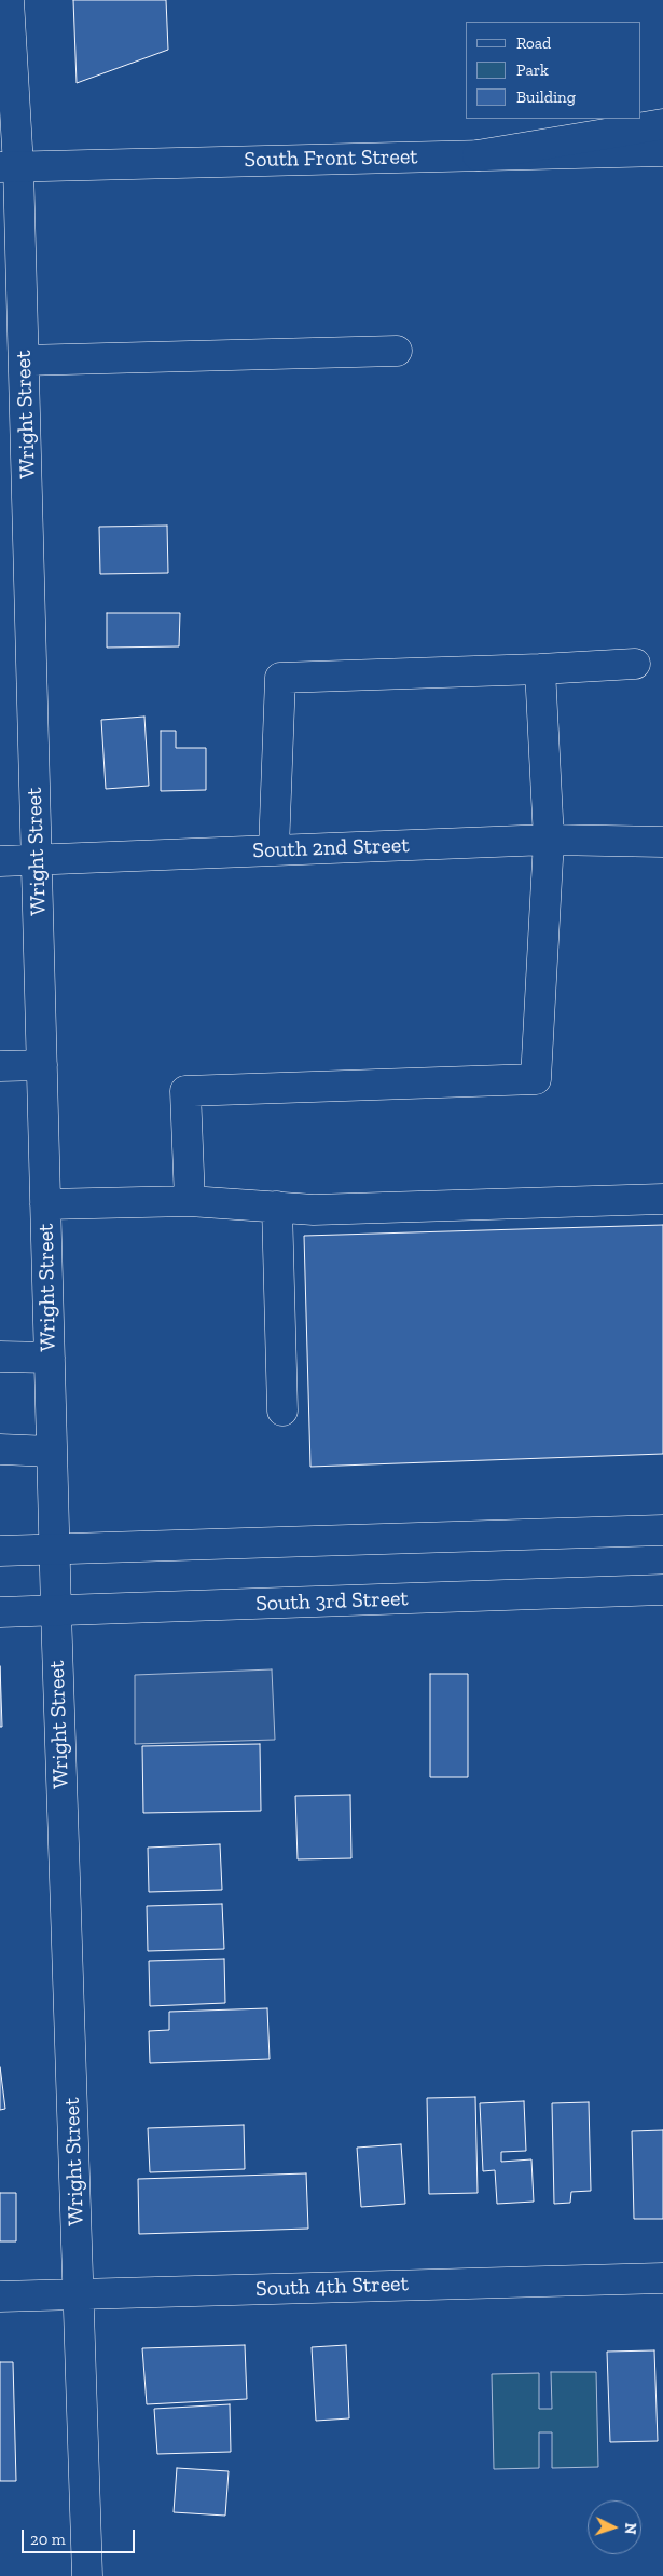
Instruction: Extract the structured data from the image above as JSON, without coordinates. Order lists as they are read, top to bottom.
{
  "streets": {
    "main road": [
      "South Front Street",
      "Wright Street",
      "South 2nd Street",
      "South 3rd Street",
      "South 4th Street"
    ]
  },
  "crossings": [
    ["South Front Street", "Wright Street"],
    ["Wright Street", "South 2nd Street"],
    ["Wright Street", "South 3rd Street"],
    ["Wright Street", "South 4th Street"]
  ],
  "legend": ["Road", "Park", "Building"],
  "scale_bar": "20 m",
  "north": "right"
}
